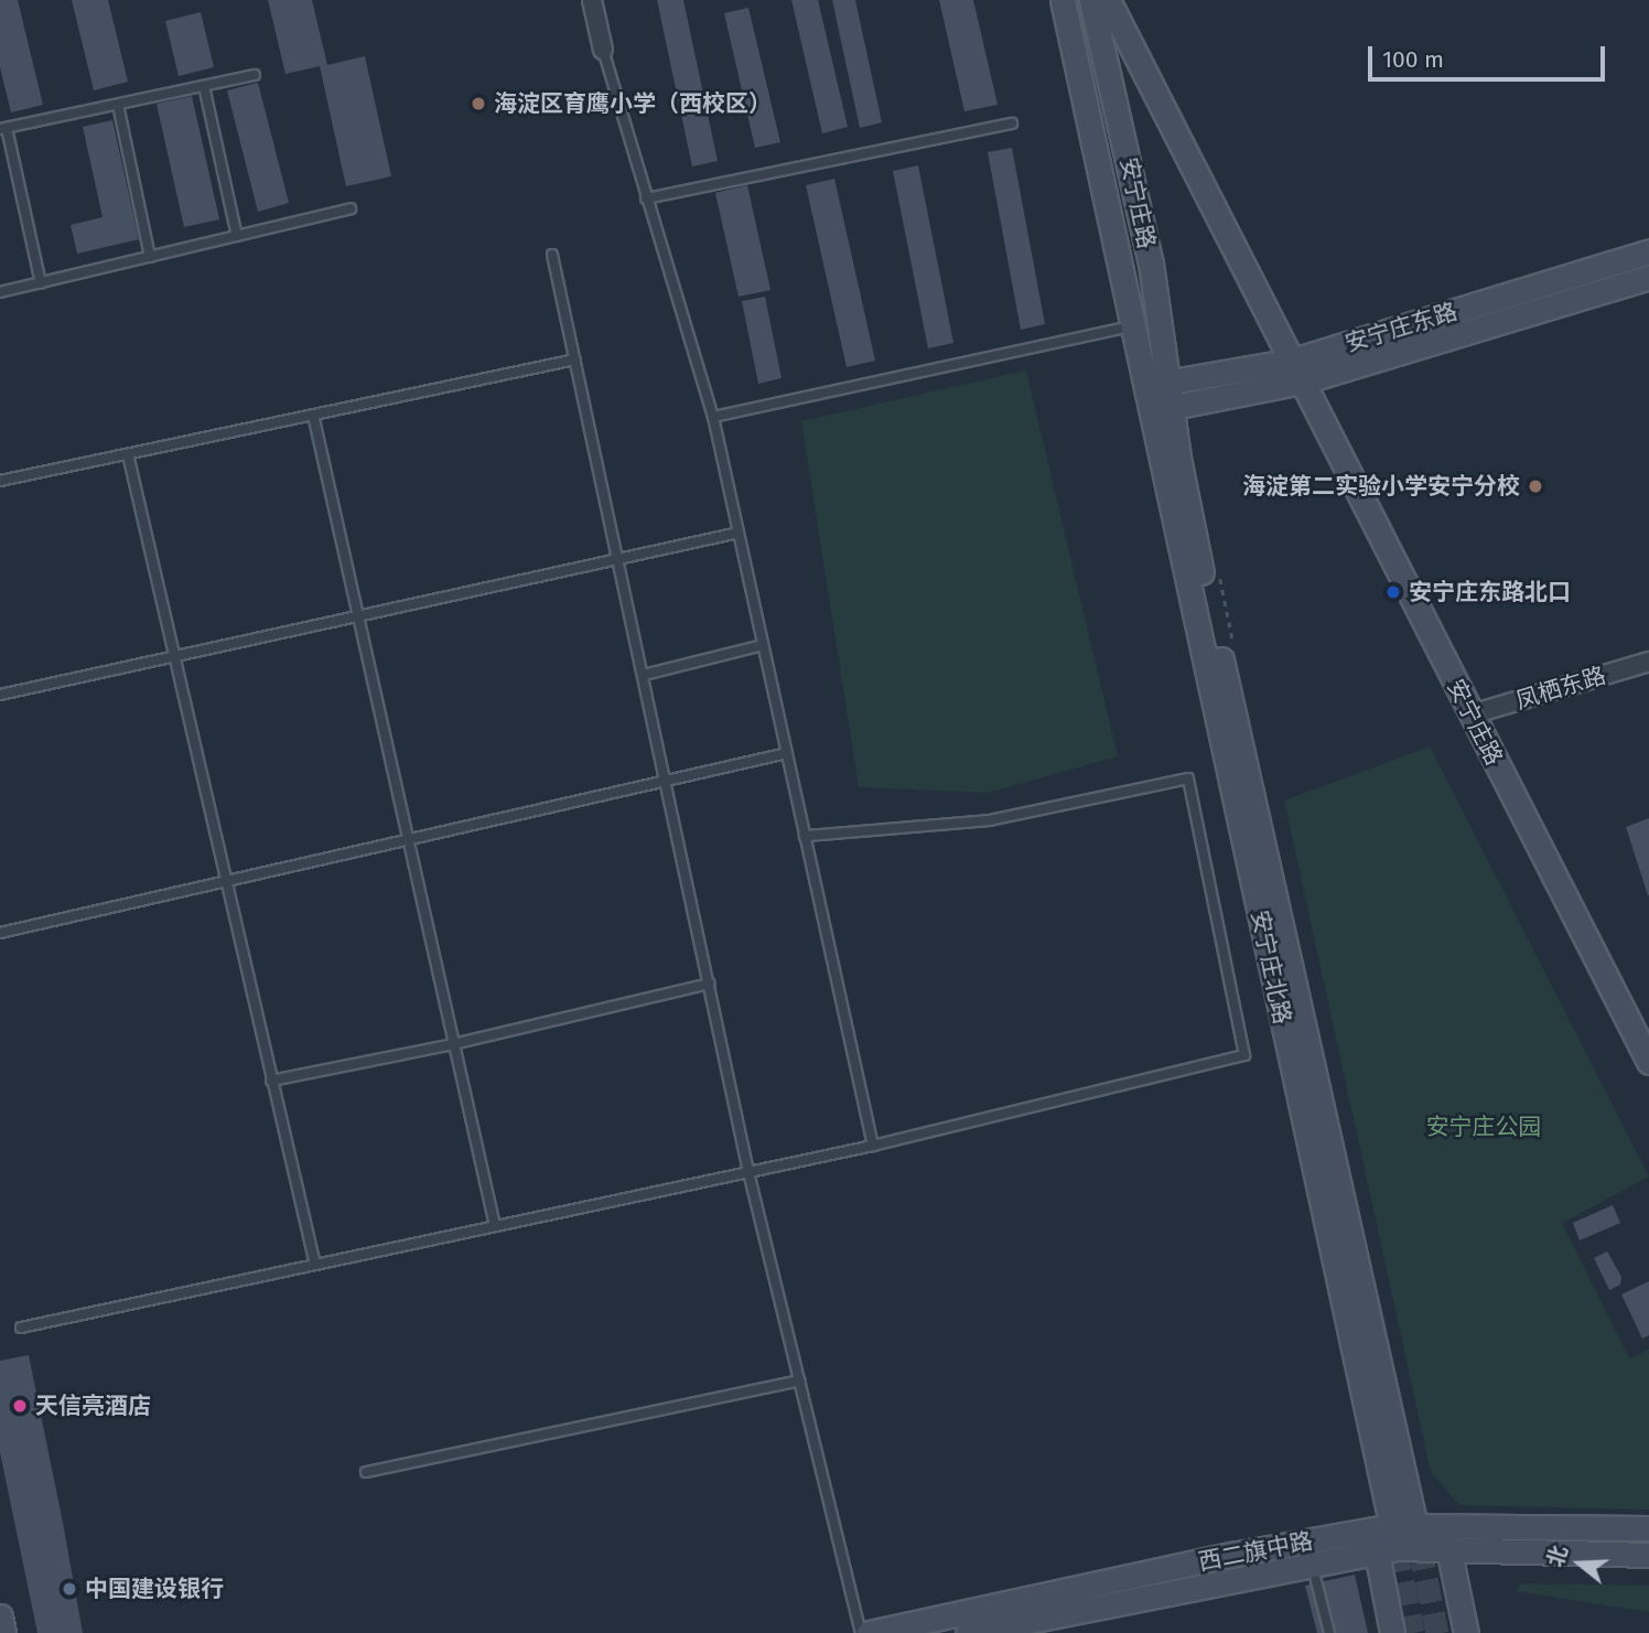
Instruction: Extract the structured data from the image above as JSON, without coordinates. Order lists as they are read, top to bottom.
{
  "streets": {
    "main road": [
      "安宁庄路",
      "安宁庄东路",
      "安宁庄北路",
      "西二旗中路"
    ],
    "street": ["凤栖东路"]
  },
  "crossings": [
    ["安宁庄路", "安宁庄东路"],
    ["安宁庄路", "凤栖东路"],
    ["安宁庄路", "安宁庄北路"],
    ["安宁庄东路", "安宁庄北路"],
    ["安宁庄北路", "西二旗中路"]
  ],
  "parks": ["安宁庄公园"],
  "places": [
    "海淀区育鹰小学（西校区）",
    "海淀第二实验小学安宁分校",
    "安宁庄东路北口",
    "天信亮酒店",
    "中国建设银行"
  ],
  "scale_bar": "100 m",
  "north": "left"
}
